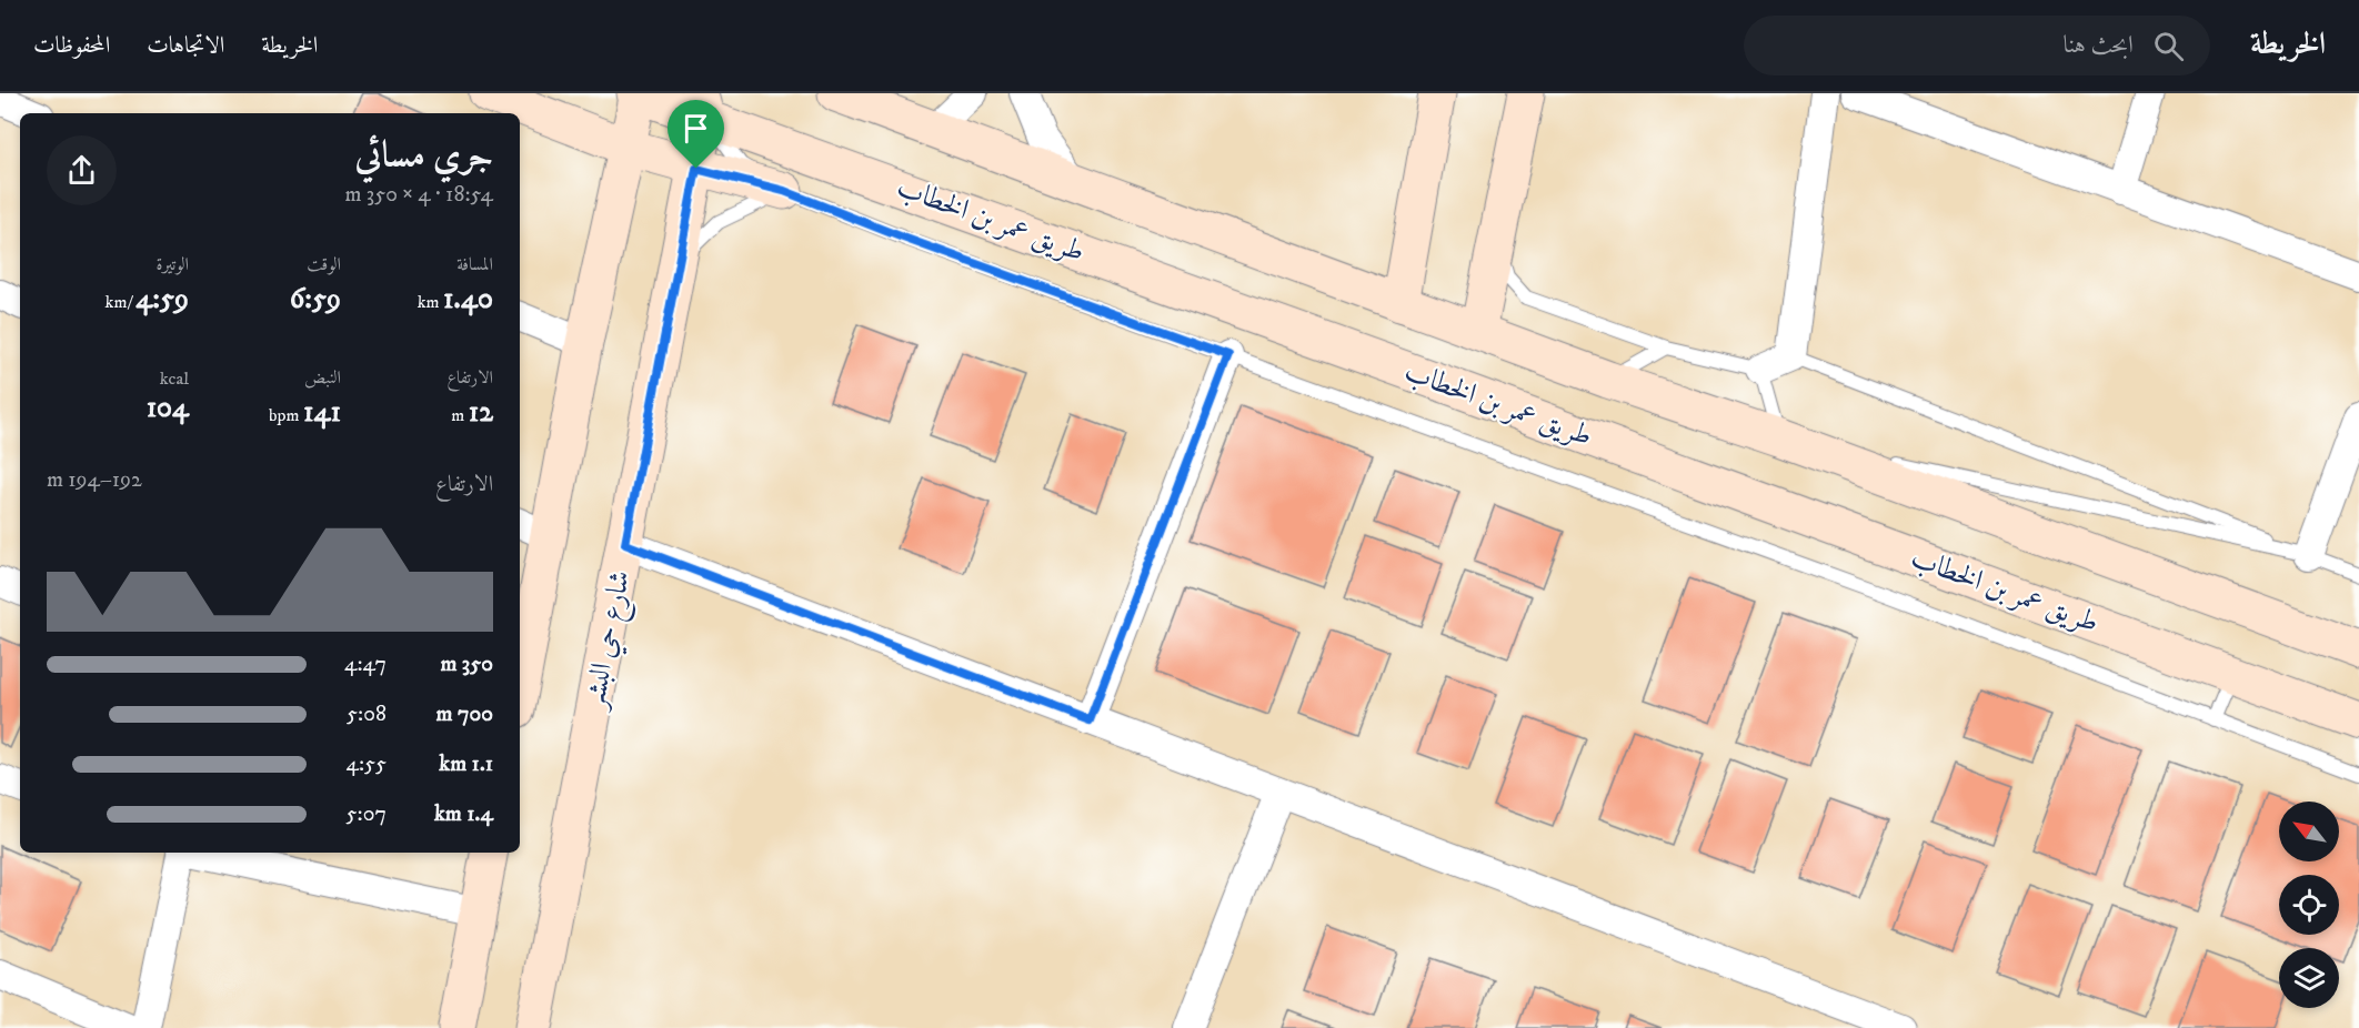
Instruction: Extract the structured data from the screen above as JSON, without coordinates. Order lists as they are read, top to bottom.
{
  "streets": {
    "main road": ["طريق عمر بن الخطاب", "شارع حي البشر"]
  },
  "crossings": [
    ["طريق عمر بن الخطاب", "شارع حي البشر"]
  ],
  "north": "top left",
  "page": {
    "header": "الخريطة",
    "search": "ابحث هنا",
    "nav": ["الخريطة", "الاتجاهات", "المحفوظات"],
    "heading": ["جري مسائي", "18:54 · 4 × 350 m"],
    "stats": [
      ["المسافة", "1.40 km"],
      ["الوقت", "6:59"],
      ["الوتيرة", "4:59 /km"],
      ["الارتفاع", "12 m"],
      ["النبض", "141 bpm"],
      ["kcal", "104"]
    ],
    "chart": ["الارتفاع", "192–194 m"],
    "list": [
      {
        "name": "350 m",
        "note": "4:47"
      },
      {
        "name": "700 m",
        "note": "5:08"
      },
      {
        "name": "1.1 km",
        "note": "4:55"
      },
      {
        "name": "1.4 km",
        "note": "5:07"
      }
    ]
  }
}
